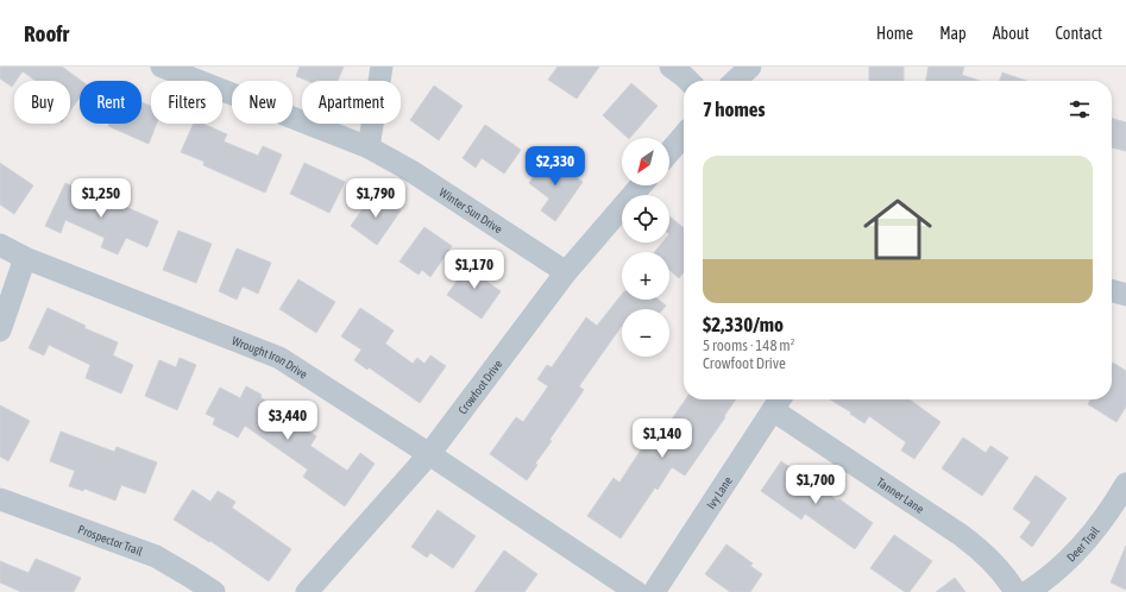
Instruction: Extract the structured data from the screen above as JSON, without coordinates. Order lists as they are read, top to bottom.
{
  "streets": {
    "street": [
      "Winter Sun Drive",
      "Wrought Iron Drive",
      "Crowfoot Drive",
      "Ivy Lane",
      "Tanner Lane",
      "Prospector Trail",
      "Deer Trail"
    ]
  },
  "crossings": [
    ["Winter Sun Drive", "Crowfoot Drive"],
    ["Wrought Iron Drive", "Crowfoot Drive"],
    ["Ivy Lane", "Tanner Lane"]
  ],
  "north": "bottom left",
  "page": {
    "header": "Roofr",
    "nav": [
      "Home",
      "Map",
      "About",
      "Contact"
    ],
    "chip": [
      "Buy",
      "Rent",
      "Filters",
      "New",
      "Apartment"
    ],
    "heading": "7 homes",
    "map_buttons": ["+", "−"],
    "list": [
      {
        "name": "$2,330/mo",
        "note": "5 rooms · 148 m² · Crowfoot Drive"
      }
    ],
    "price": [
      "$2,330",
      "$1,250",
      "$1,790",
      "$1,170",
      "$3,440",
      "$1,140",
      "$1,700"
    ]
  }
}
